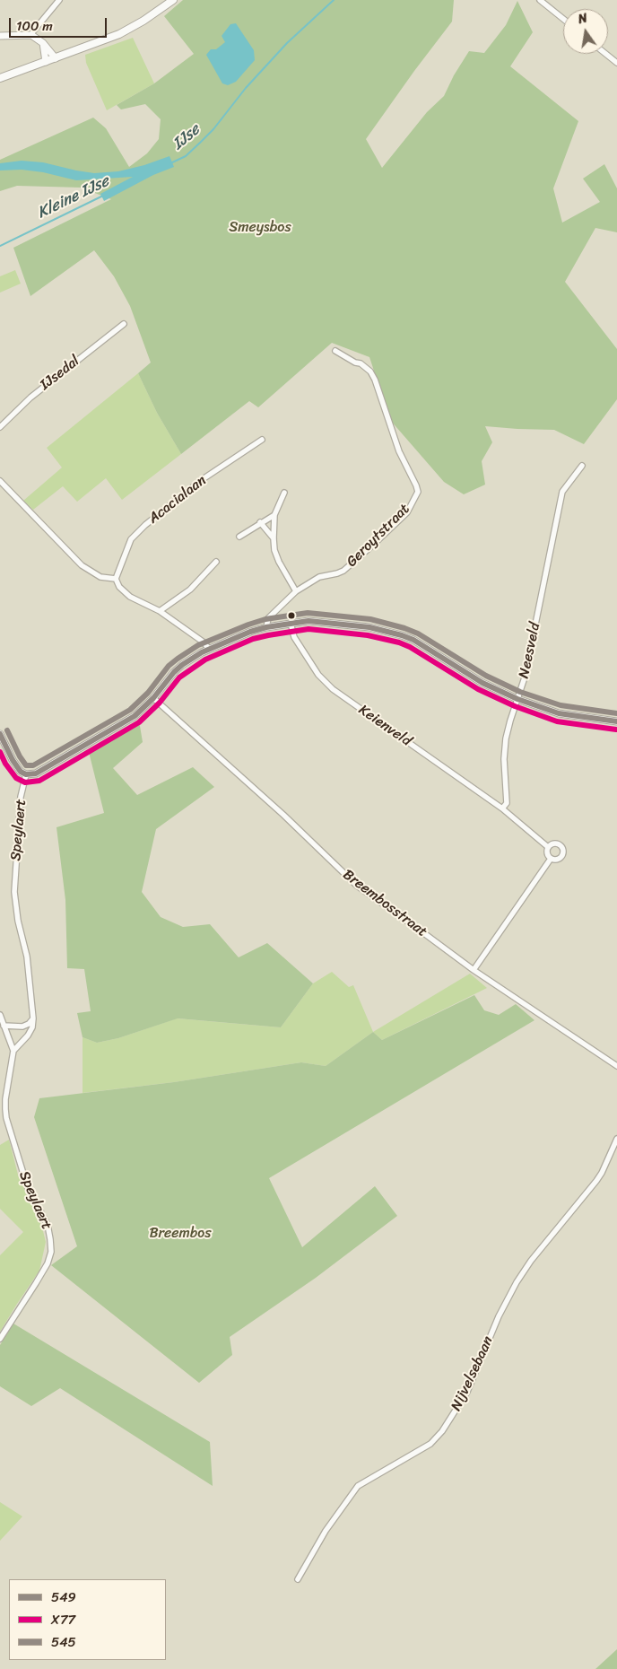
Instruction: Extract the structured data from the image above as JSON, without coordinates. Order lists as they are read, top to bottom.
{
  "streets": {
    "street": [
      "IJsedal",
      "Acacialaan",
      "Geroytstraat",
      "Neesveld",
      "Keienveld",
      "Speylaert",
      "Breembosstraat",
      "Nijvelsebaan"
    ]
  },
  "crossings": [
    ["Neesveld", "Keienveld"]
  ],
  "water": ["IJse", "Kleine IJse"],
  "parks": ["Smeysbos", "Breembos"],
  "lines": ["transit line 545", "transit line 549", "transit line X77"],
  "legend": ["549", "X77", "545"],
  "scale_bar": "100 m",
  "north": "top"
}
